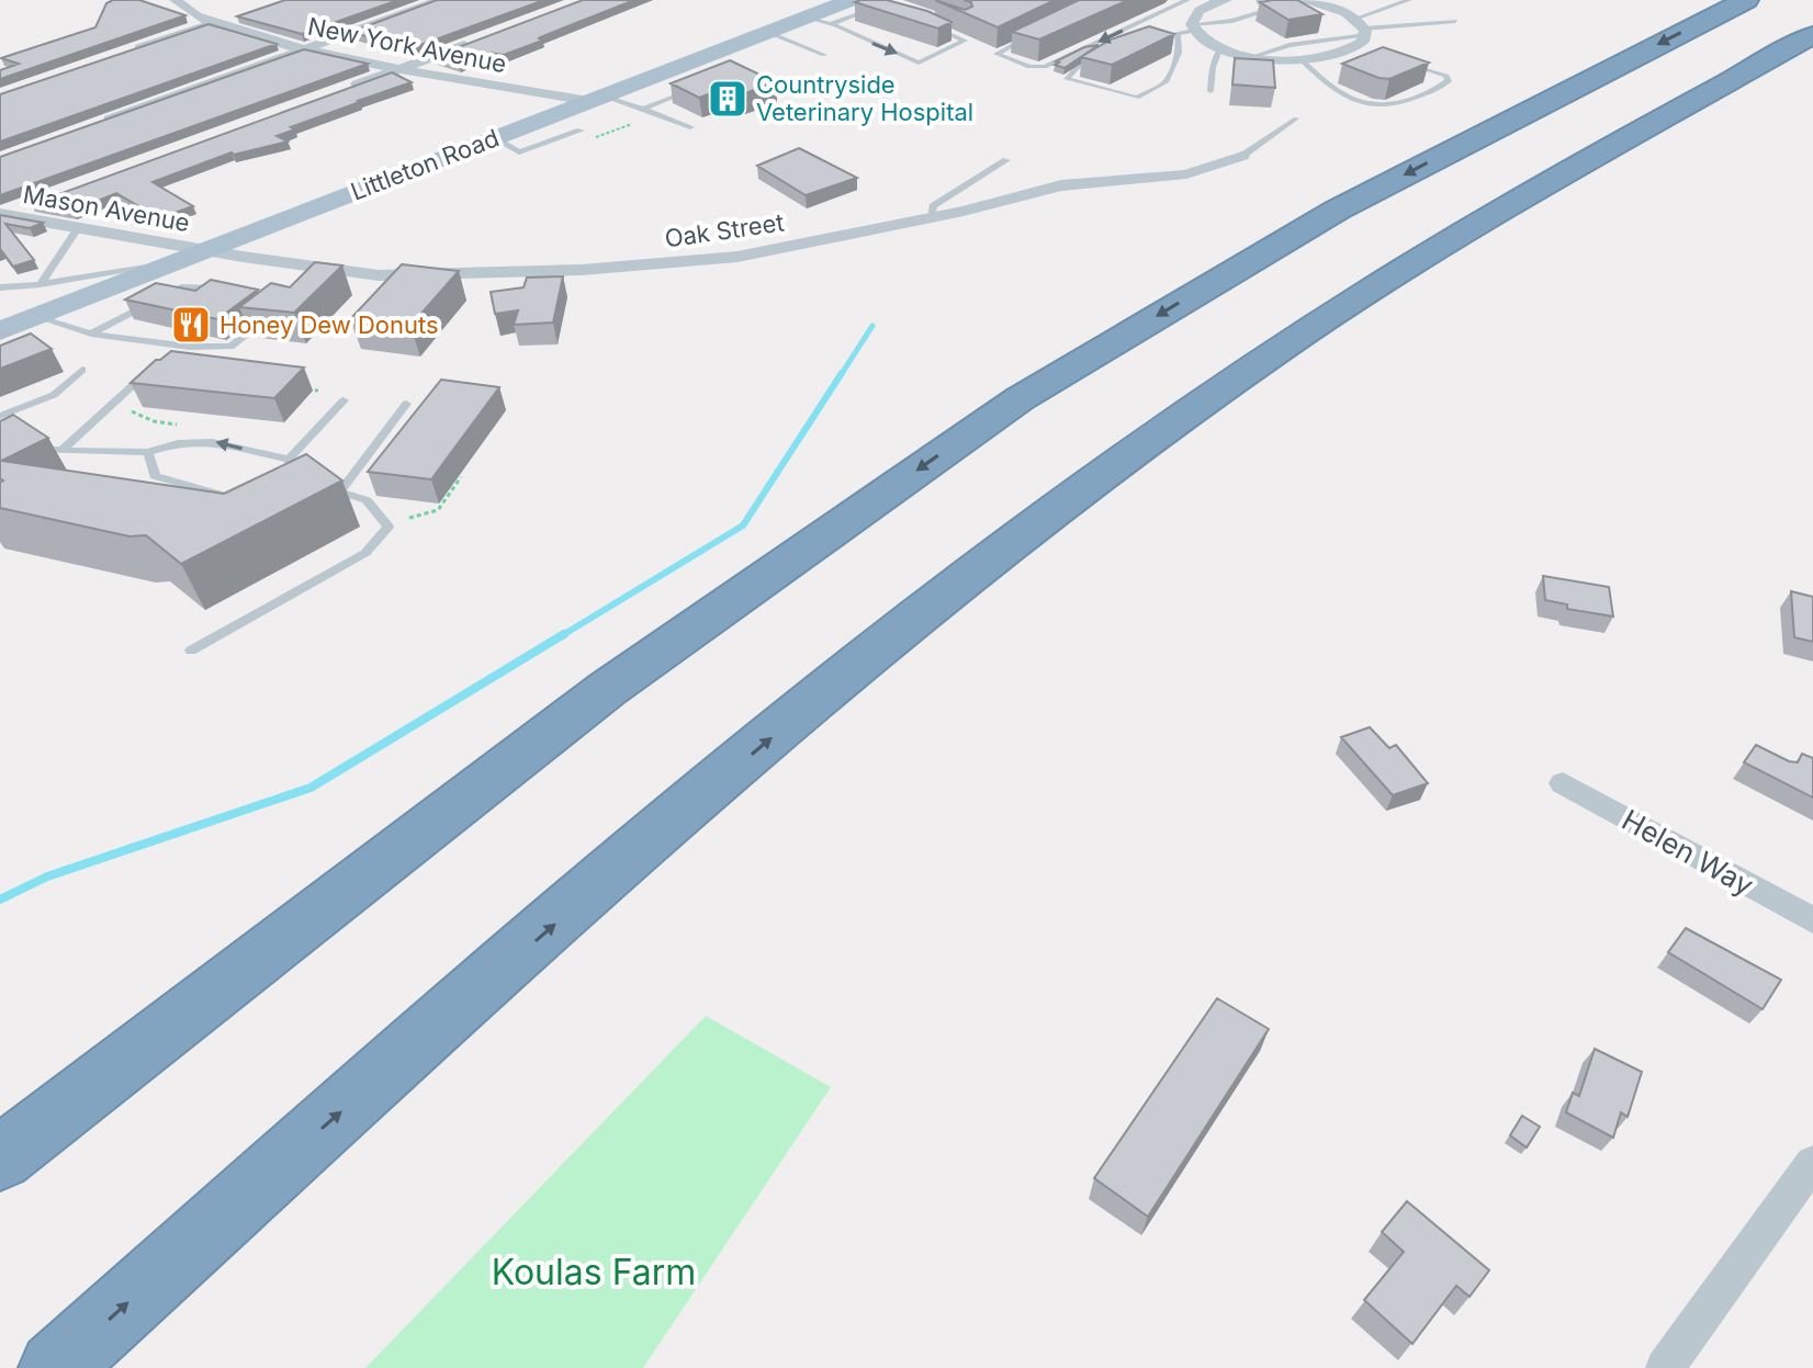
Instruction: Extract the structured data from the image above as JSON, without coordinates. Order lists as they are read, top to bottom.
{
  "streets": {
    "main road": ["Littleton Road"],
    "street": [
      "New York Avenue",
      "Mason Avenue",
      "Oak Street",
      "Helen Way"
    ]
  },
  "crossings": [
    ["New York Avenue", "Littleton Road"],
    ["Littleton Road", "Mason Avenue"],
    ["Littleton Road", "Oak Street"],
    ["Mason Avenue", "Oak Street"]
  ],
  "parks": ["Koulas Farm"],
  "places": {
    "building": ["Countryside Veterinary Hospital"],
    "restaurant": ["Honey Dew Donuts"]
  }
}
